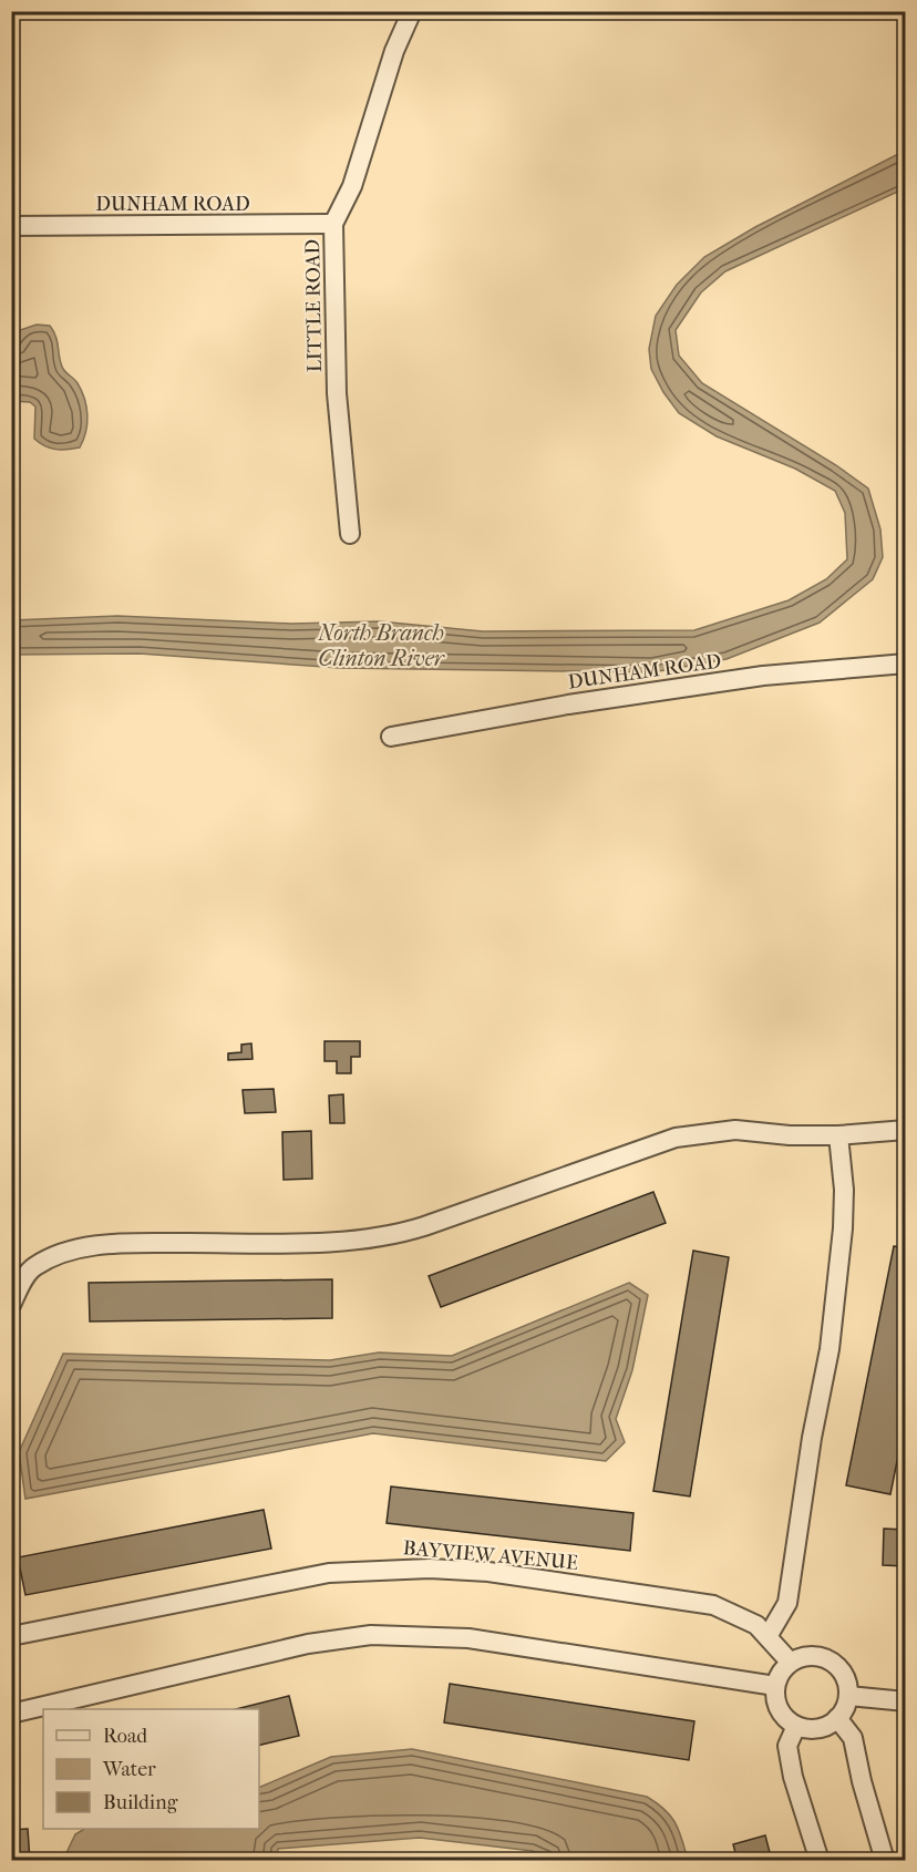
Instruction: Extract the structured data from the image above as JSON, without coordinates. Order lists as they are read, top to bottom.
{
  "streets": {
    "street": ["DUNHAM ROAD", "LITTLE ROAD", "BAYVIEW AVENUE"]
  },
  "crossings": [
    ["DUNHAM ROAD", "LITTLE ROAD"]
  ],
  "water": ["North Branch Clinton River"],
  "legend": ["Road", "Water", "Building"]
}
